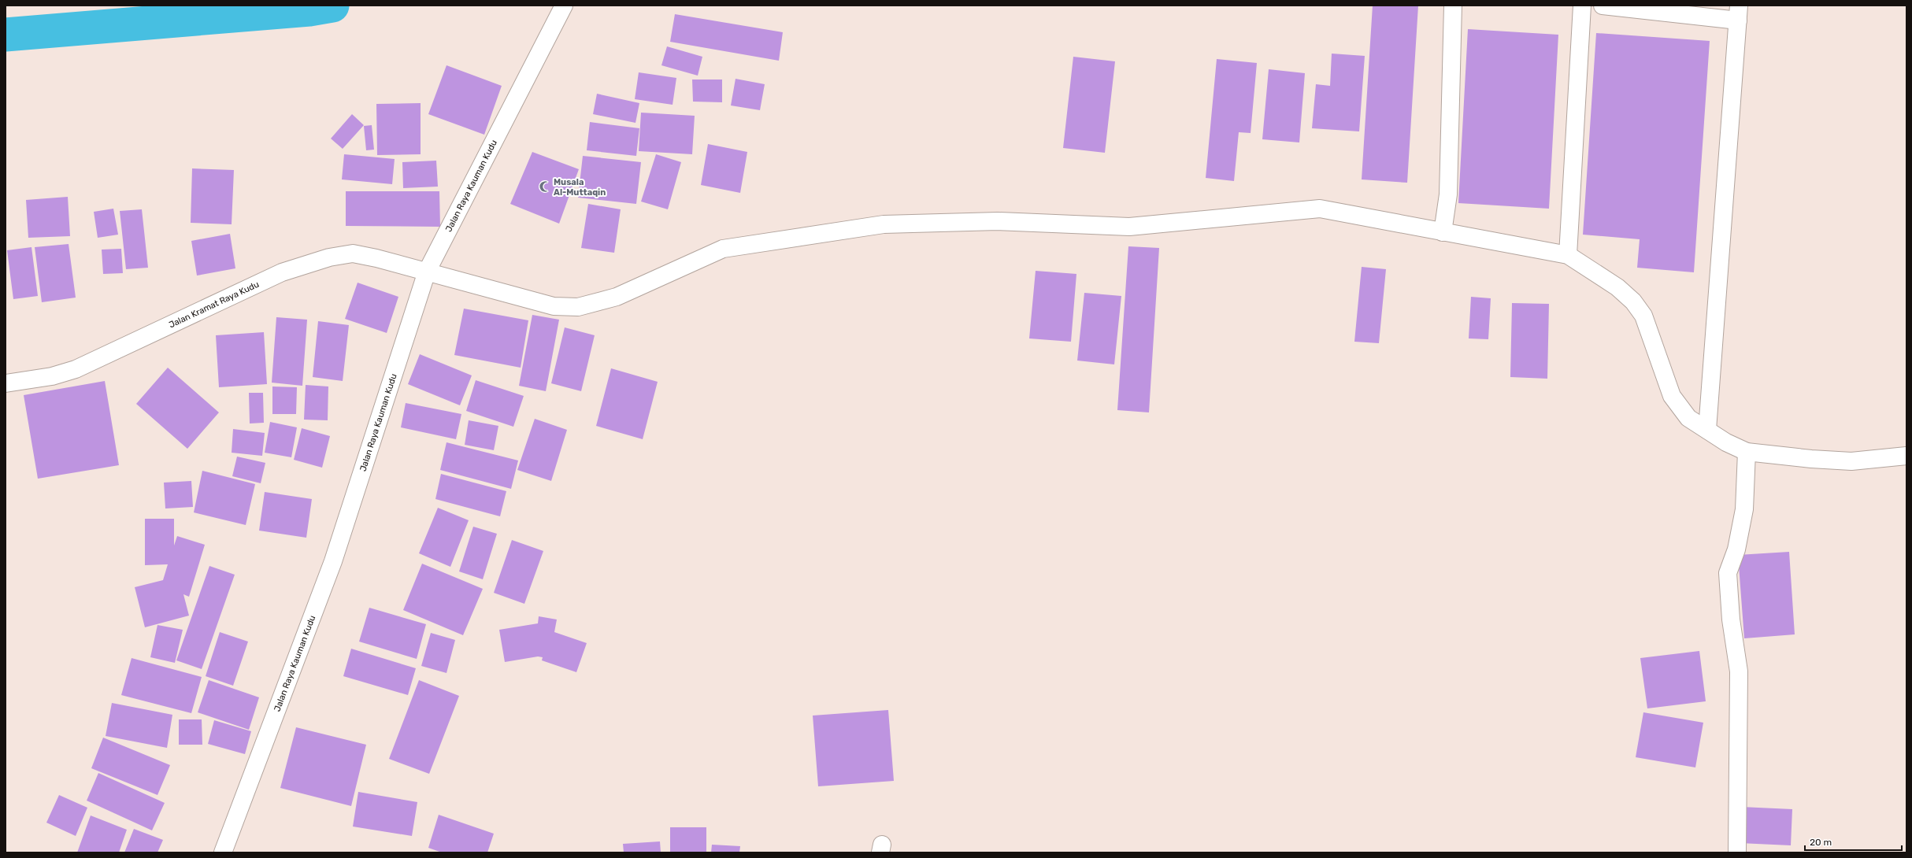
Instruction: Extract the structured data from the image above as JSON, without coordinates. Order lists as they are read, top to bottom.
{
  "streets": {
    "street": ["Jalan Raya Kauman Kudu", "Jalan Kramat Raya Kudu"]
  },
  "crossings": [
    ["Jalan Raya Kauman Kudu", "Jalan Kramat Raya Kudu"]
  ],
  "places": {
    "mosque": ["Musala Al-Muttaqin"]
  },
  "scale_bar": "20 m"
}
